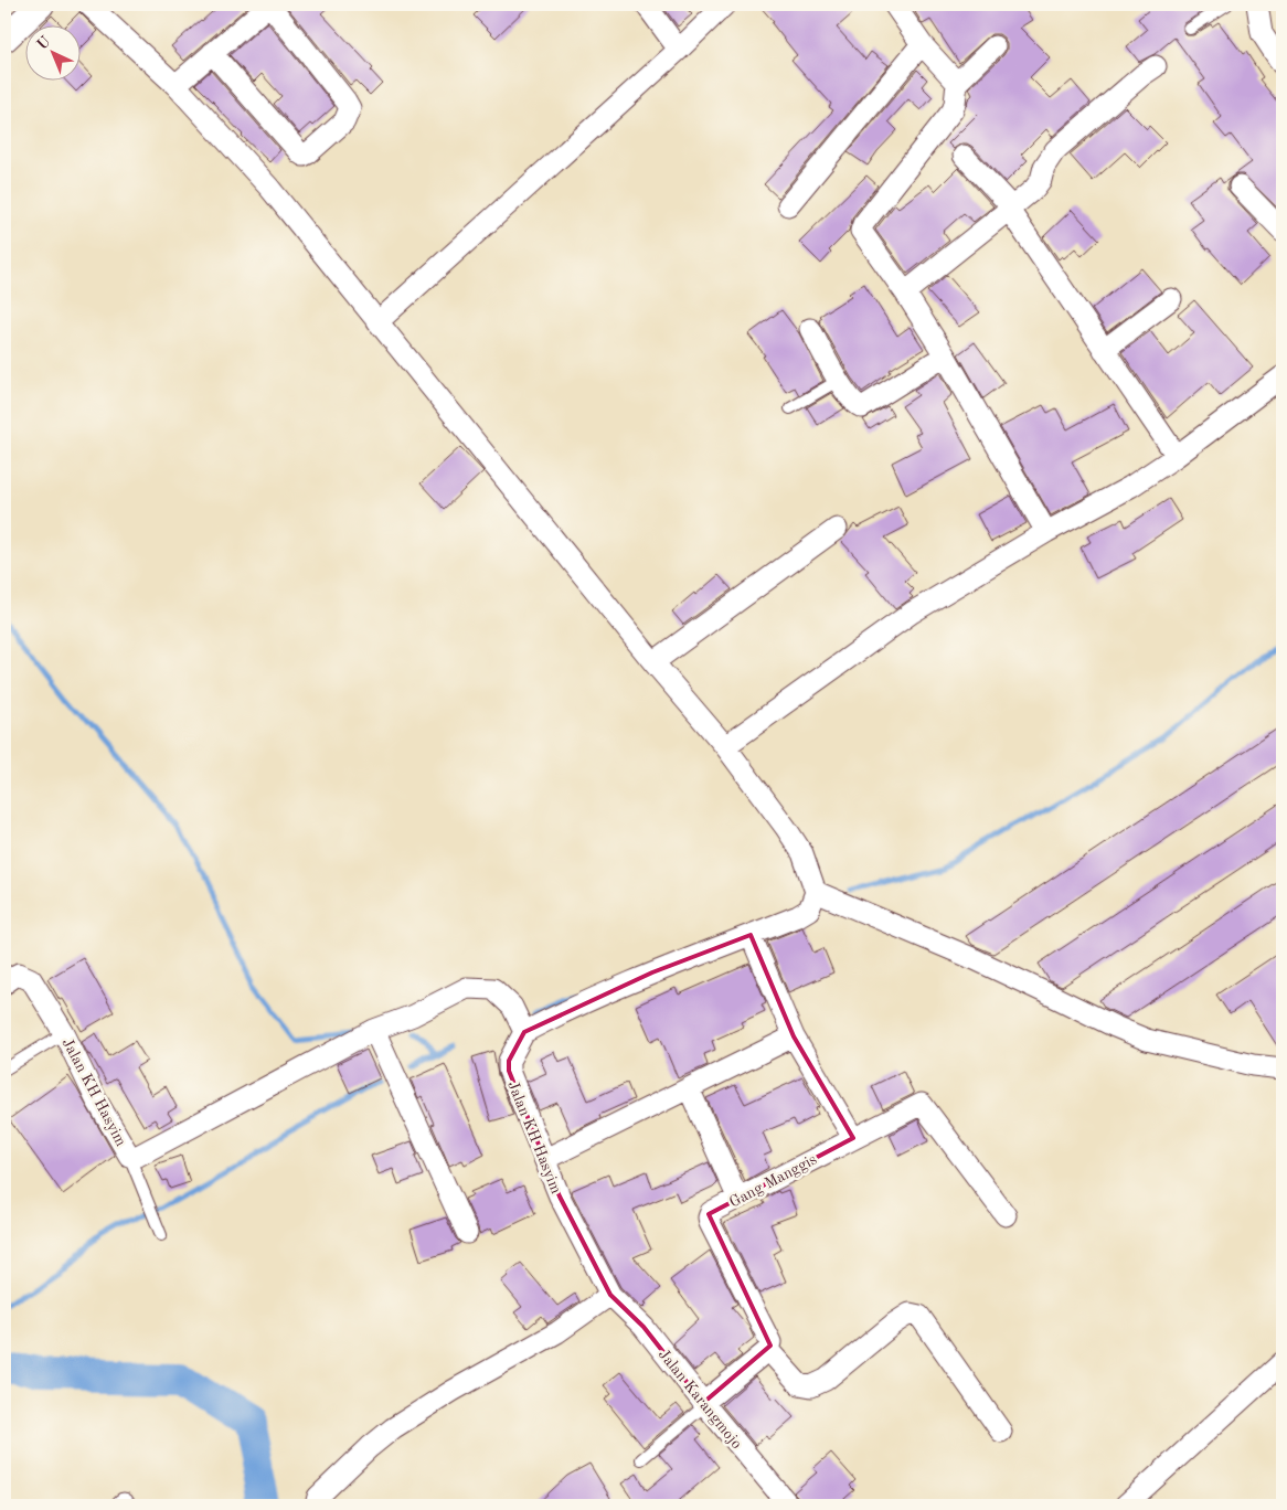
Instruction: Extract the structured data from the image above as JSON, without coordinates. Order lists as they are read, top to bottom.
{
  "streets": {
    "street": ["Jalan KH Hasyim", "Gang Manggis", "Jalan Karangmojo"]
  },
  "crossings": [
    ["Jalan KH Hasyim", "Jalan Karangmojo"]
  ],
  "north": "top left"
}
